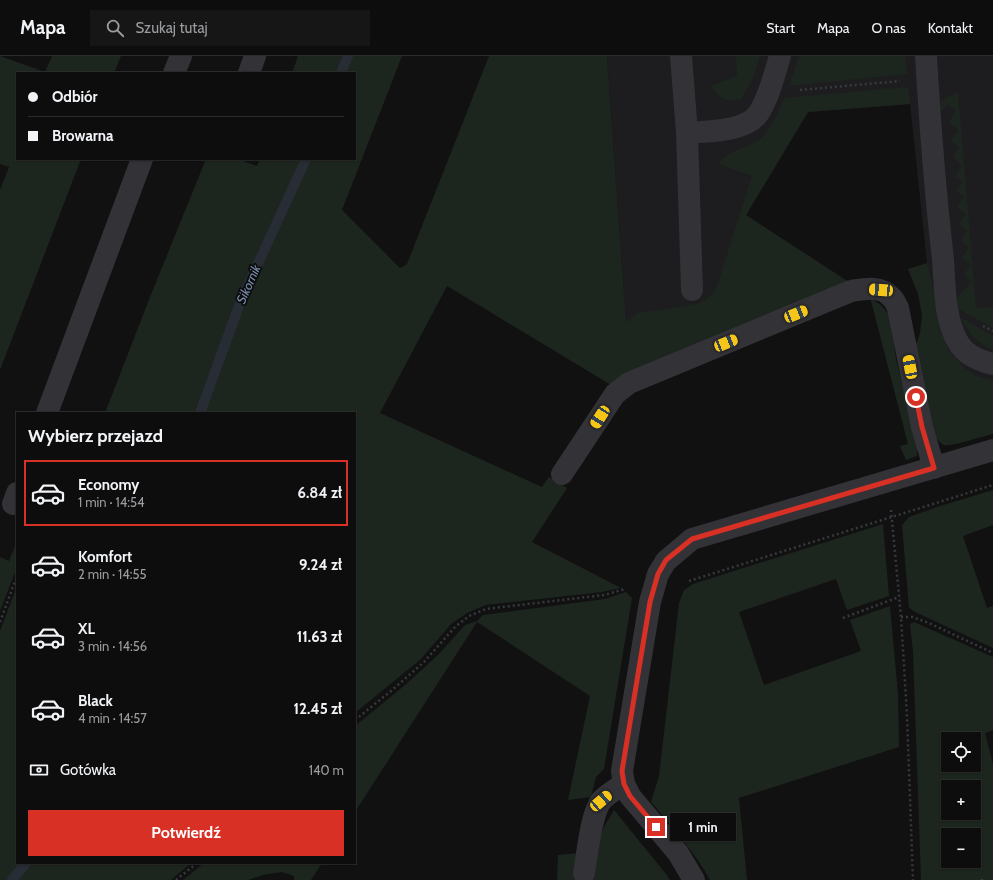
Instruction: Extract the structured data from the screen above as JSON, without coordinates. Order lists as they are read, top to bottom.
{
  "water": ["Sikornik"],
  "page": {
    "header": "Mapa",
    "search": "Szukaj tutaj",
    "nav": [
      "Start",
      "Mapa",
      "O nas",
      "Kontakt"
    ],
    "banner": ["Odbiór", "Browarna"],
    "heading": "Wybierz przejazd",
    "list": [
      {
        "name": "Economy",
        "note": "1 min · 14:54",
        "value": "6.84 zł"
      },
      {
        "name": "Komfort",
        "note": "2 min · 14:55",
        "value": "9.24 zł"
      },
      {
        "name": "XL",
        "note": "3 min · 14:56",
        "value": "11.63 zł"
      },
      {
        "name": "Black",
        "note": "4 min · 14:57",
        "value": "12.45 zł"
      }
    ],
    "map_buttons": ["+", "−"],
    "pay": ["Gotówka", "140 m"],
    "buttons": "Potwierdź",
    "bubble": "1 min"
  }
}
